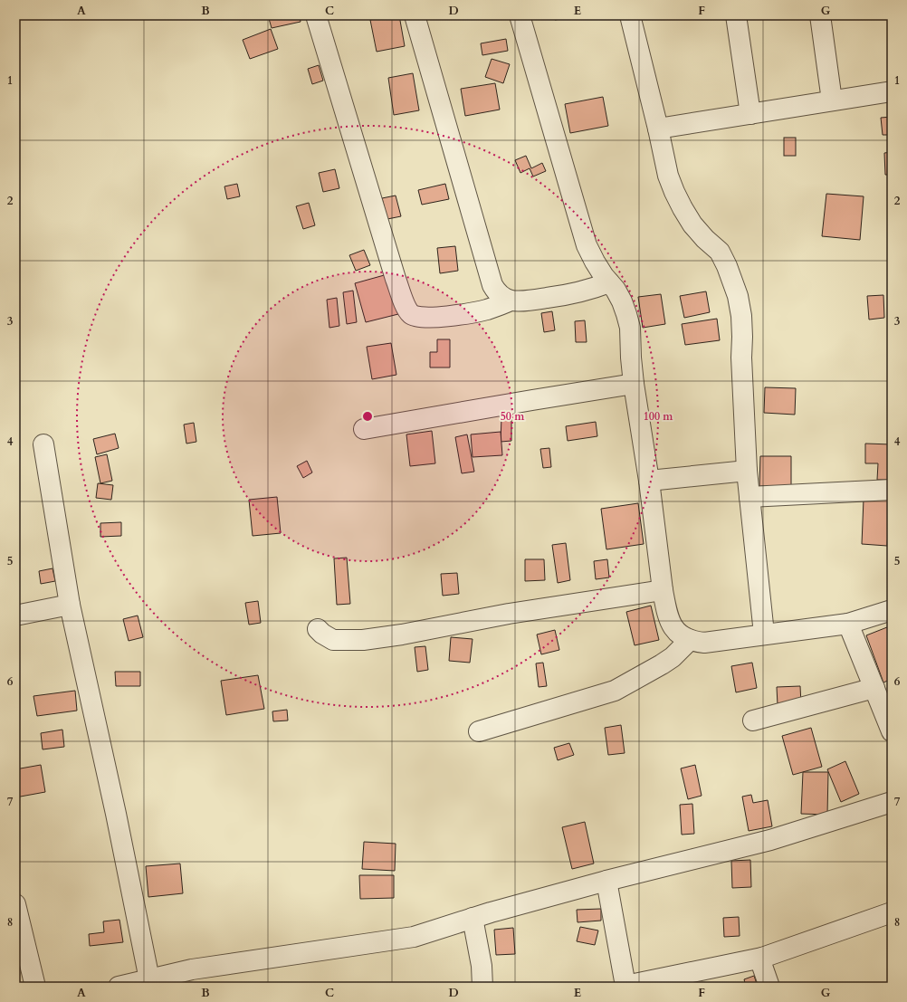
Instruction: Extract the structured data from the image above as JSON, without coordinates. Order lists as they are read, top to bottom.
{
  "grid": {
    "columns": [
      "A",
      "B",
      "C",
      "D",
      "E",
      "F",
      "G"
    ],
    "rows": [
      "1",
      "2",
      "3",
      "4",
      "5",
      "6",
      "7",
      "8"
    ]
  },
  "rings": ["50 m", "100 m"]
}
